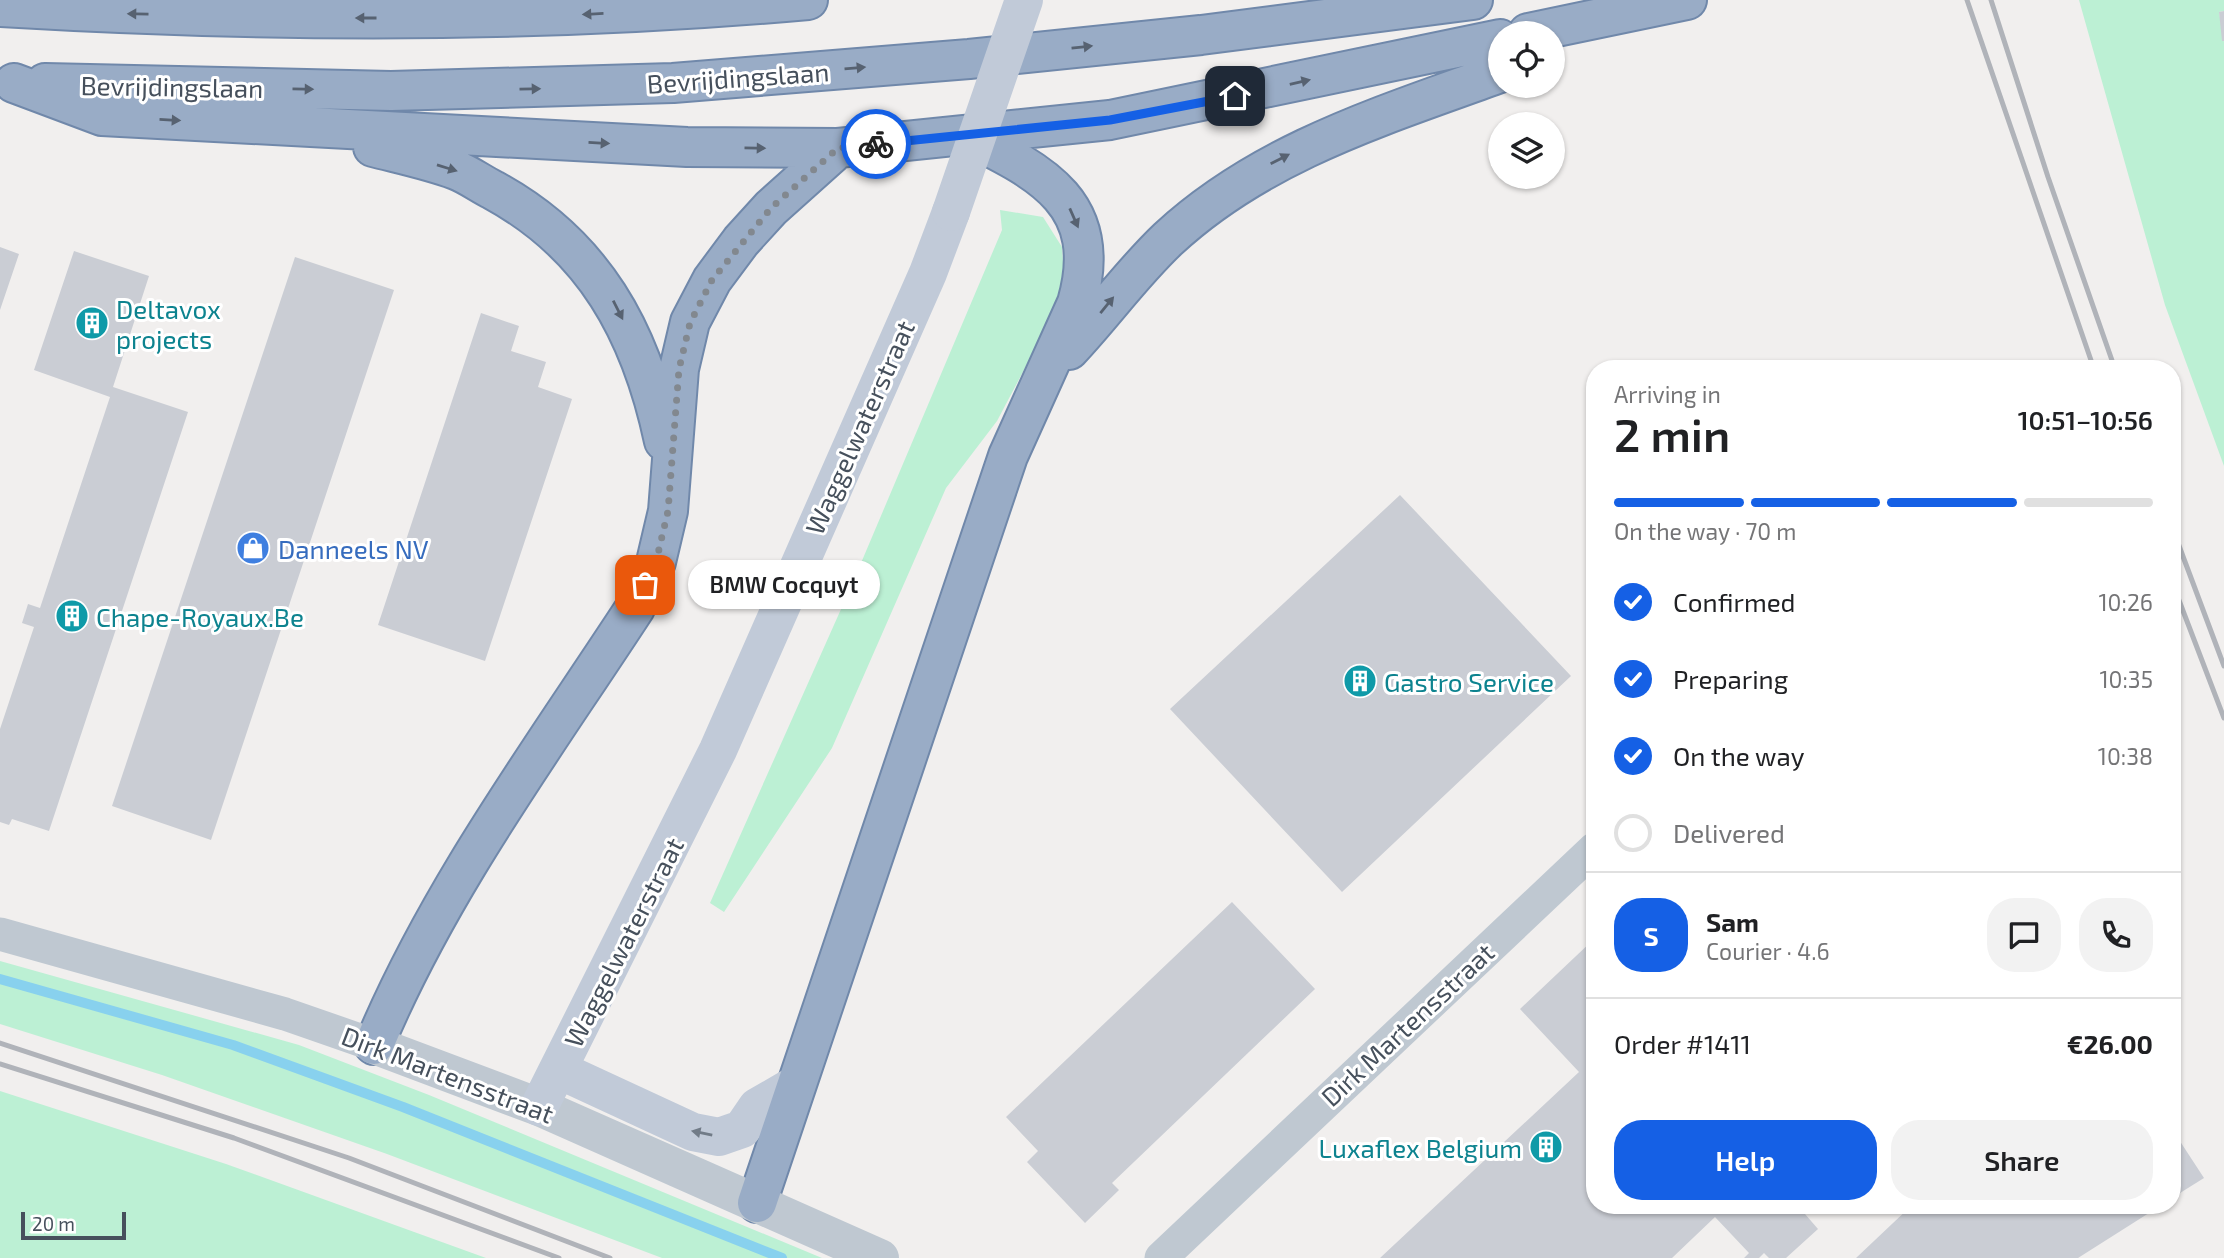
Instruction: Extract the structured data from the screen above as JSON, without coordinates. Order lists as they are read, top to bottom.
{
  "streets": {
    "highway": ["Bevrijdingslaan"],
    "main road": ["Waggelwaterstraat"],
    "street": ["Dirk Martensstraat"]
  },
  "crossings": [
    ["Waggelwaterstraat", "Dirk Martensstraat"]
  ],
  "places": {
    "building": [
      "Deltavox projects",
      "Chape-Royaux.Be",
      "Gastro Service",
      "Luxaflex Belgium"
    ],
    "shop": ["Danneels NV"],
    "other": ["BMW Cocquyt"]
  },
  "scale_bar": "20 m",
  "page": {
    "heading": ["2 min", "Arriving in", "10:51–10:56"],
    "panel": [
      "Sam",
      "Courier · 4.6",
      "Order #1411",
      "€26.00"
    ],
    "bar": "On the way · 70 m",
    "bubble": "BMW Cocquyt",
    "list": [
      ["Confirmed", "10:26"],
      ["Preparing", "10:35"],
      ["On the way", "10:38"],
      "Delivered"
    ],
    "round": "S",
    "buttons": ["Help", "Share"],
    "scale": "20 m"
  }
}
